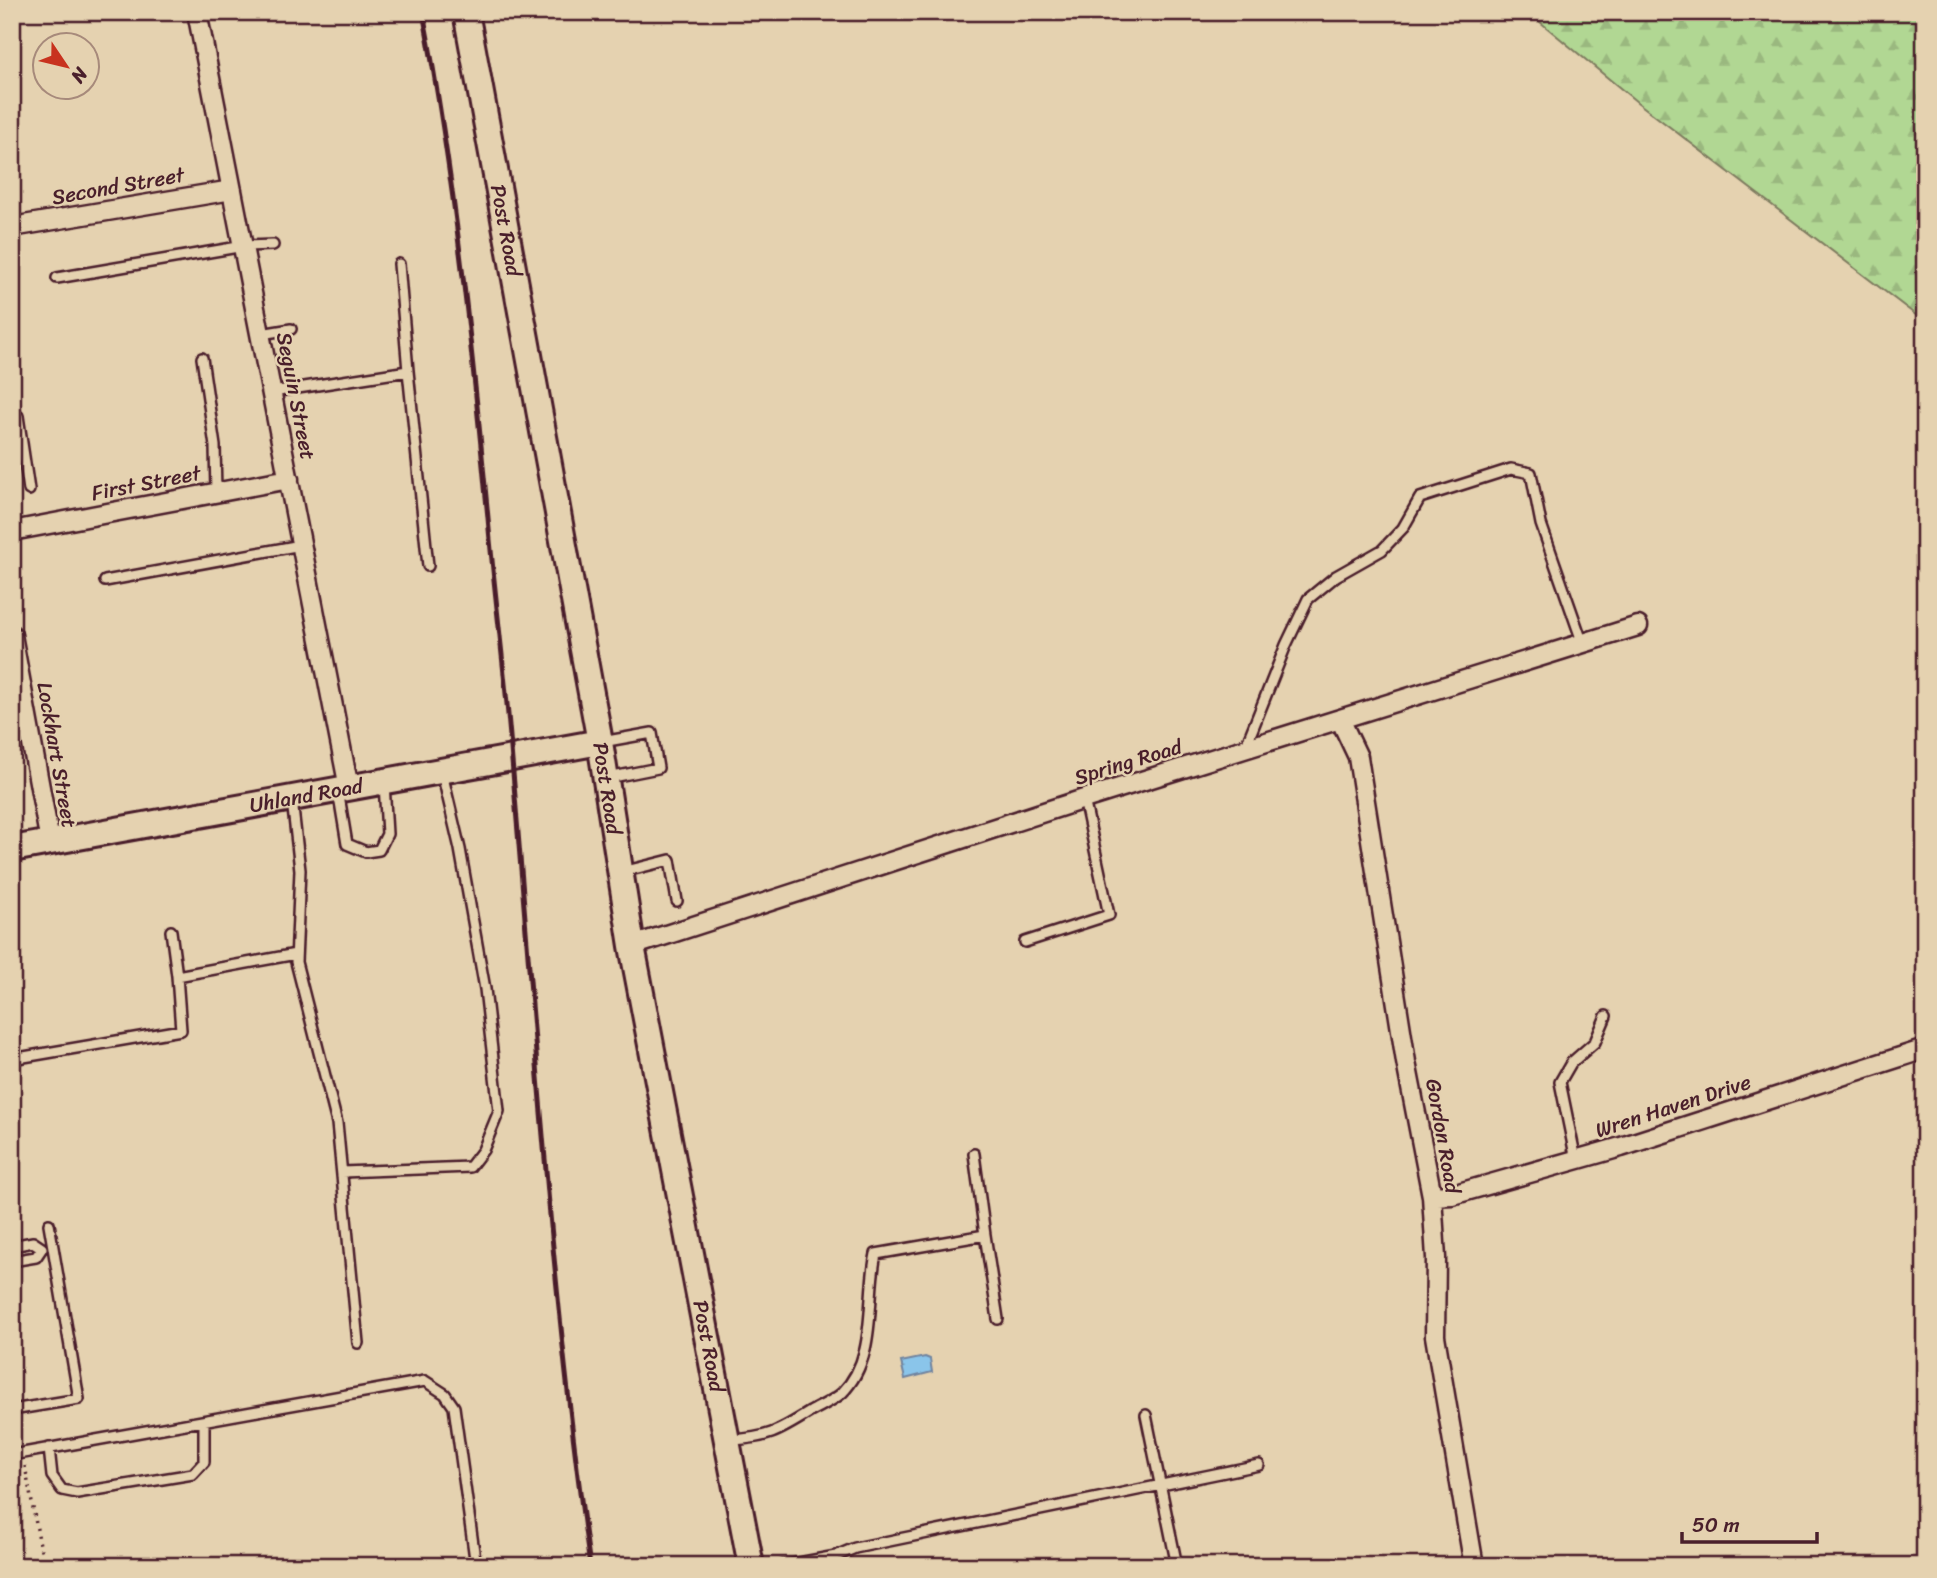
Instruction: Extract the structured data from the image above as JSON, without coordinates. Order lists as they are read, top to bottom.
{
  "streets": {
    "street": [
      "Second Street",
      "Post Road",
      "Seguin Street",
      "First Street",
      "Lockhart Street",
      "Spring Road",
      "Uhland Road",
      "Wren Haven Drive",
      "Gordon Road"
    ]
  },
  "crossings": [
    ["Second Street", "Seguin Street"],
    ["Post Road", "Spring Road"],
    ["Post Road", "Uhland Road"],
    ["Seguin Street", "First Street"],
    ["Seguin Street", "Uhland Road"],
    ["Lockhart Street", "Uhland Road"],
    ["Spring Road", "Gordon Road"],
    ["Wren Haven Drive", "Gordon Road"]
  ],
  "scale_bar": "50 m",
  "north": "bottom right"
}
